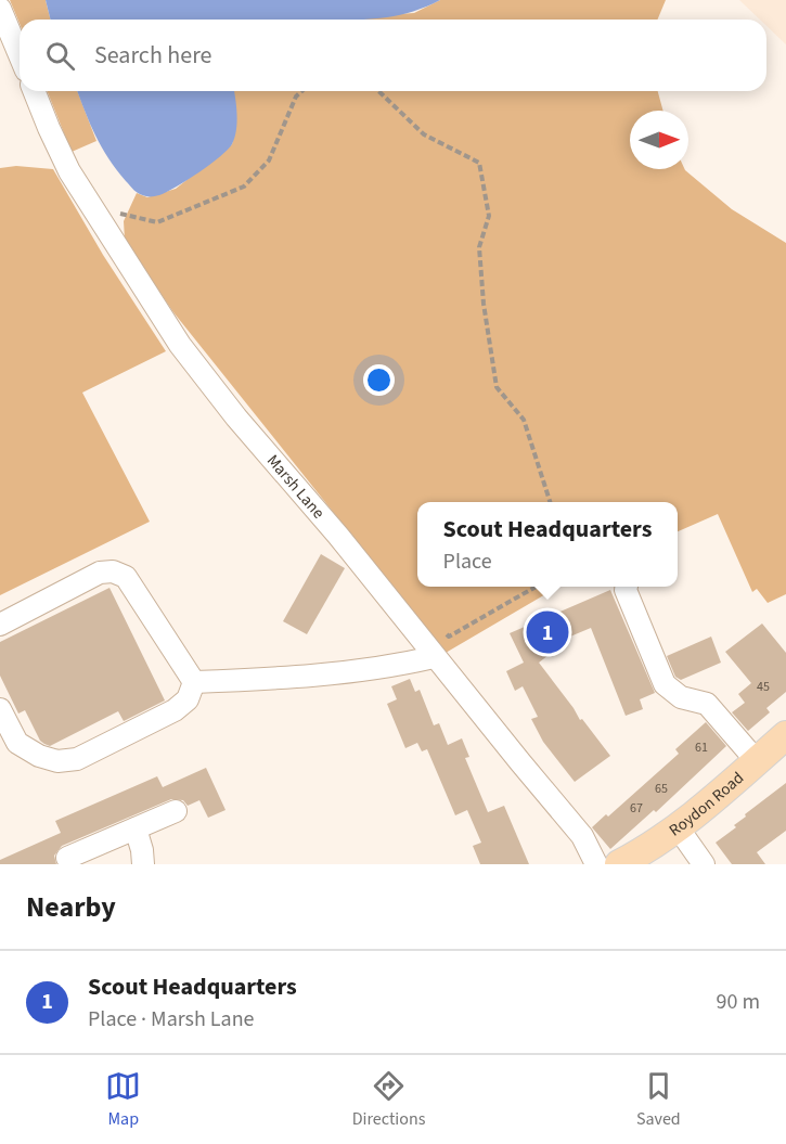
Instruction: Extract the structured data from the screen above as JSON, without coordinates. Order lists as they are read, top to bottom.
{
  "streets": {
    "main road": ["Roydon Road"],
    "street": ["Marsh Lane"]
  },
  "house_numbers": [
    "45",
    "61",
    "65",
    "67"
  ],
  "north": "right",
  "page": {
    "search": "Search here",
    "popup": ["Scout Headquarters", "Place"],
    "pins": "1",
    "heading": "Nearby",
    "list": [
      {
        "mark": "1",
        "name": "Scout Headquarters",
        "note": "Place · Marsh Lane",
        "value": "90 m"
      }
    ],
    "nav": ["Map", "Directions", "Saved"]
  }
}
